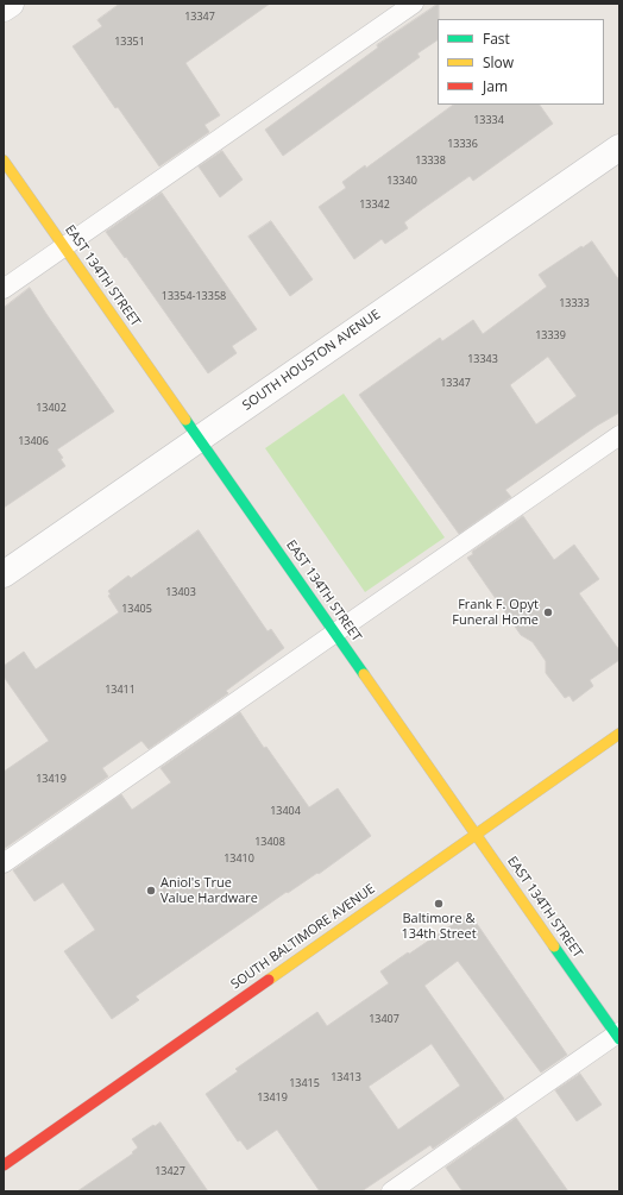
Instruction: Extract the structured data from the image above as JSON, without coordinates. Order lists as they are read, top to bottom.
{
  "streets": {
    "street": ["EAST 134TH STREET", "SOUTH HOUSTON AVENUE", "SOUTH BALTIMORE AVENUE"]
  },
  "crossings": [
    ["EAST 134TH STREET", "SOUTH HOUSTON AVENUE"],
    ["EAST 134TH STREET", "SOUTH BALTIMORE AVENUE"]
  ],
  "places": ["Frank F. Opyt Funeral Home", "Aniol's True Value Hardware", "Baltimore & 134th Street"],
  "house_numbers": [
    "13347",
    "13351",
    "13334",
    "13336",
    "13338",
    "13340",
    "13342",
    "13354-13358",
    "13333",
    "13339",
    "13343",
    "13347",
    "13402",
    "13406",
    "13403",
    "13405",
    "13411",
    "13419",
    "13404",
    "13408",
    "13410",
    "13407",
    "13413",
    "13415",
    "13419",
    "13427"
  ],
  "legend": ["Fast", "Slow", "Jam"]
}
